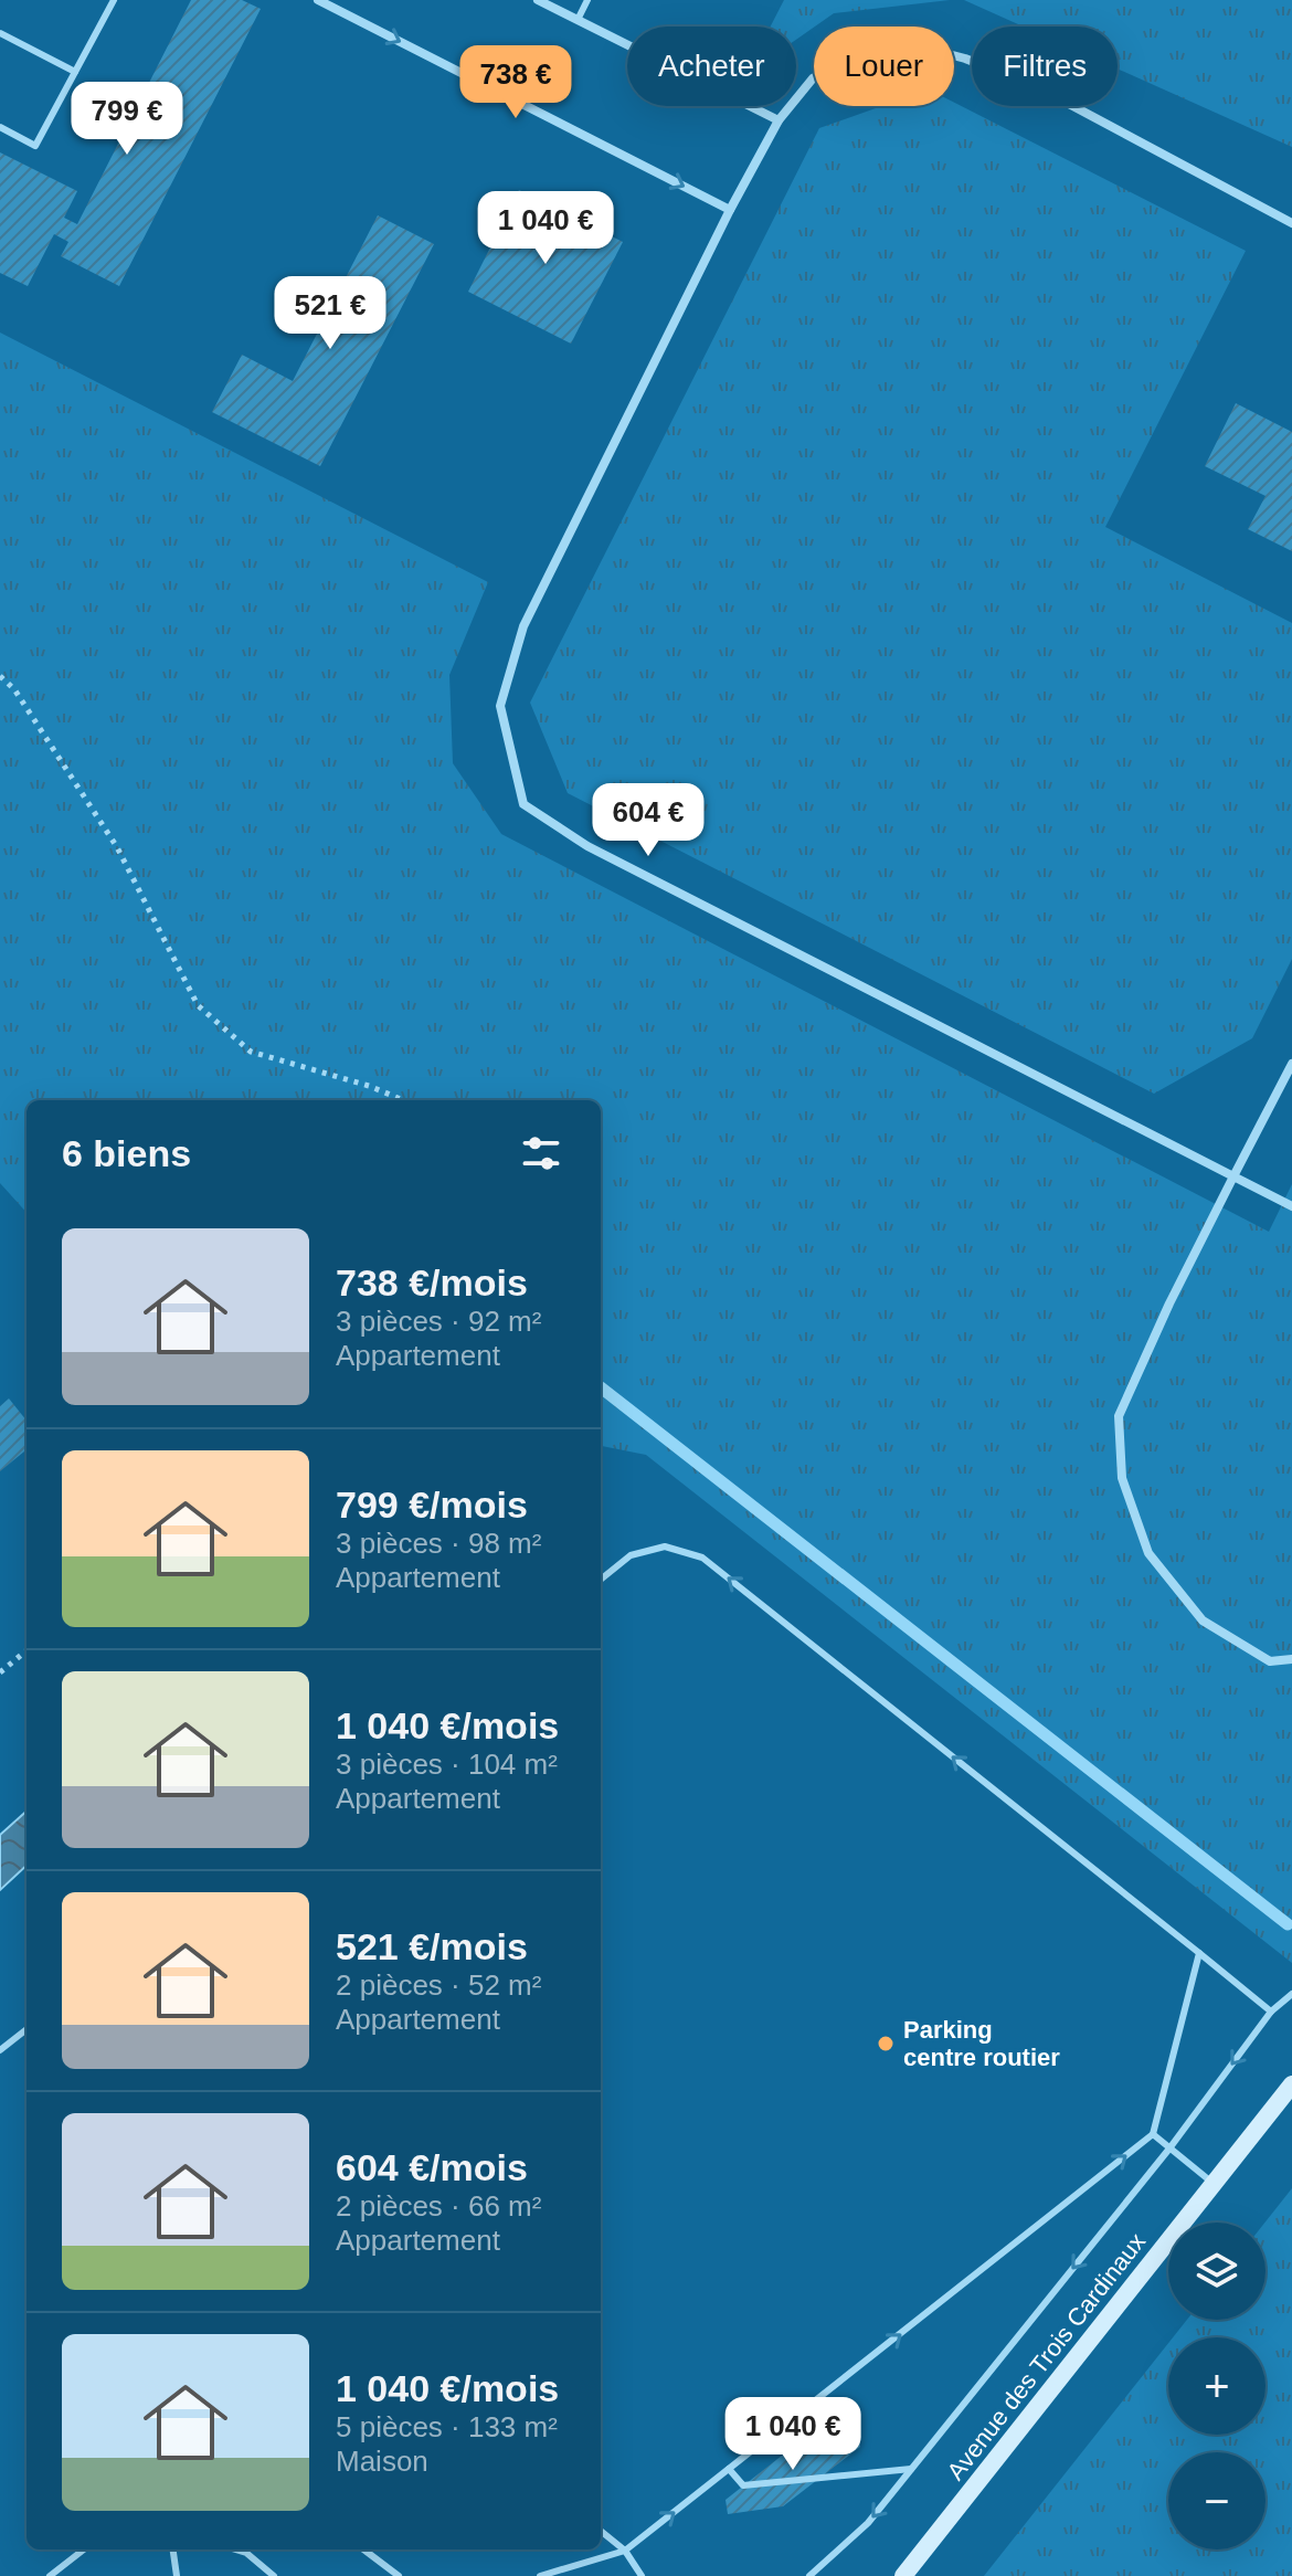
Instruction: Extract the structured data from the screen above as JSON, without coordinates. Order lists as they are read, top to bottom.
{
  "streets": {
    "main road": ["Avenue des Trois Cardinaux"]
  },
  "places": ["Parking centre routier"],
  "page": {
    "chip": ["Acheter", "Louer", "Filtres"],
    "price": [
      "738 €",
      "799 €",
      "1 040 €",
      "521 €",
      "604 €",
      "1 040 €"
    ],
    "heading": "6 biens",
    "list": [
      {
        "name": "738 €/mois",
        "note": "3 pièces · 92 m² · Appartement"
      },
      {
        "name": "799 €/mois",
        "note": "3 pièces · 98 m² · Appartement"
      },
      {
        "name": "1 040 €/mois",
        "note": "3 pièces · 104 m² · Appartement"
      },
      {
        "name": "521 €/mois",
        "note": "2 pièces · 52 m² · Appartement"
      },
      {
        "name": "604 €/mois",
        "note": "2 pièces · 66 m² · Appartement"
      },
      {
        "name": "1 040 €/mois",
        "note": "5 pièces · 133 m² · Maison"
      }
    ],
    "map_buttons": ["+", "−"]
  }
}
